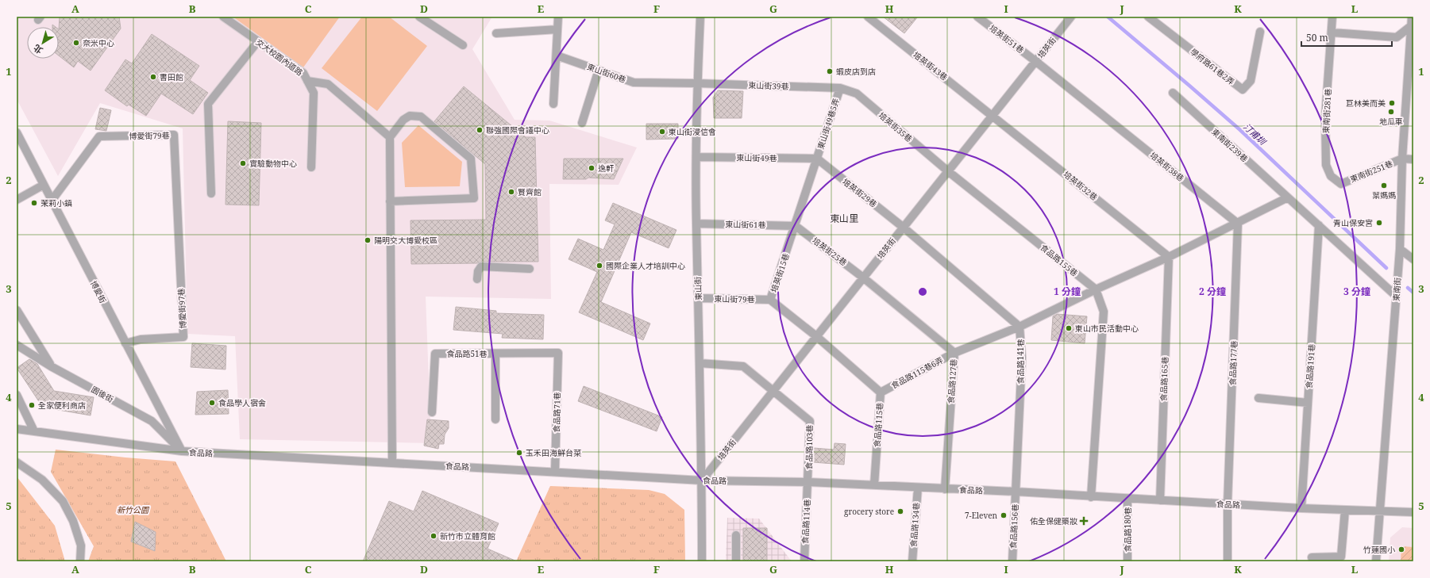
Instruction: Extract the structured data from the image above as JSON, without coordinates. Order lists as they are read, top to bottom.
{
  "streets": {
    "street": [
      "培英街51巷",
      "培英街",
      "交大校園內道路",
      "培英街43巷",
      "學府路61巷2弄",
      "東山街60巷",
      "東山街39巷",
      "東南街281巷",
      "東山街49巷5弄",
      "培英街35巷",
      "博愛街79巷",
      "東南街239巷",
      "東山街49巷",
      "培英街38巷",
      "東南街251巷",
      "培英街32巷",
      "培英街29巷",
      "東山街61巷",
      "培英街25巷",
      "食品路155巷",
      "培英街15巷",
      "東山街",
      "東南街",
      "博愛街",
      "東山街79巷",
      "博愛街97巷",
      "食品路51巷",
      "食品路141巷",
      "食品路177巷",
      "食品路191巷",
      "食品路115巷6弄",
      "食品路165巷",
      "食品路127巷",
      "園後街",
      "食品路71巷",
      "食品路115巷",
      "食品路103巷",
      "食品路",
      "食品路114巷",
      "食品路134巷",
      "食品路156巷",
      "食品路180巷"
    ]
  },
  "crossings": [
    ["培英街51巷", "培英街"],
    ["培英街51巷", "培英街38巷"],
    ["培英街", "培英街43巷"],
    ["培英街", "培英街35巷"],
    ["培英街", "培英街38巷"],
    ["培英街", "培英街32巷"],
    ["培英街", "培英街29巷"],
    ["培英街", "培英街25巷"],
    ["培英街", "食品路155巷"],
    ["培英街", "培英街15巷"],
    ["培英街", "東山街"],
    ["培英街", "食品路127巷"],
    ["培英街", "食品路115巷"],
    ["培英街", "食品路103巷"],
    ["培英街", "食品路"],
    ["培英街43巷", "培英街32巷"],
    ["東山街60巷", "東山街39巷"],
    ["東山街60巷", "東山街"],
    ["東山街39巷", "東山街49巷5弄"],
    ["東山街39巷", "培英街35巷"],
    ["東山街39巷", "東山街"],
    ["東南街281巷", "東南街251巷"],
    ["東山街49巷5弄", "培英街35巷"],
    ["東山街49巷5弄", "東山街49巷"],
    ["東山街49巷5弄", "培英街29巷"],
    ["東山街49巷5弄", "東山街61巷"],
    ["東山街49巷5弄", "培英街25巷"],
    ["東山街49巷5弄", "培英街15巷"],
    ["培英街35巷", "食品路155巷"],
    ["博愛街79巷", "博愛街"],
    ["博愛街79巷", "博愛街97巷"],
    ["東南街239巷", "東南街"],
    ["東南街239巷", "食品路191巷"],
    ["東山街49巷", "培英街29巷"],
    ["東山街49巷", "東山街"],
    ["培英街38巷", "食品路177巷"],
    ["東南街251巷", "東南街"],
    ["培英街32巷", "食品路115巷6弄"],
    ["培英街32巷", "食品路165巷"],
    ["東山街61巷", "培英街25巷"],
    ["東山街61巷", "培英街15巷"],
    ["東山街61巷", "東山街"],
    ["培英街25巷", "培英街15巷"],
    ["培英街25巷", "食品路127巷"],
    ["食品路155巷", "食品路115巷6弄"],
    ["培英街15巷", "東山街79巷"],
    ["培英街15巷", "食品路115巷"],
    ["東山街", "東山街79巷"],
    ["東山街", "食品路"],
    ["東南街", "食品路"],
    ["博愛街", "博愛街97巷"],
    ["博愛街", "園後街"],
    ["博愛街", "食品路"],
    ["食品路51巷", "食品路71巷"],
    ["食品路141巷", "食品路115巷6弄"],
    ["食品路141巷", "食品路"],
    ["食品路141巷", "食品路156巷"],
    ["食品路177巷", "食品路"],
    ["食品路191巷", "食品路"],
    ["食品路115巷6弄", "食品路165巷"],
    ["食品路115巷6弄", "食品路127巷"],
    ["食品路115巷6弄", "食品路115巷"],
    ["食品路165巷", "食品路"],
    ["食品路127巷", "食品路"],
    ["園後街", "食品路"],
    ["食品路71巷", "食品路"],
    ["食品路115巷", "食品路"],
    ["食品路103巷", "食品路"],
    ["食品路103巷", "食品路114巷"],
    ["食品路", "食品路114巷"],
    ["食品路", "食品路134巷"],
    ["食品路", "食品路156巷"],
    ["食品路", "食品路180巷"]
  ],
  "districts": ["東山里"],
  "water": ["汀甫圳"],
  "parks": ["新竹公園"],
  "places": {
    "other": [
      "奈米中心",
      "蝦皮店到店",
      "書田館",
      "巨林美而美",
      "地瓜車",
      "聯強國際會議中心",
      "東山街浸信會",
      "實驗動物中心",
      "逸軒",
      "葉媽媽",
      "賢齊館",
      "茉莉小鎮",
      "青山保安宮",
      "陽明交大博愛校區",
      "國際企業人才培訓中心",
      "東山市民活動中心",
      "食品學人宿舍",
      "全家便利商店",
      "玉禾田海鮮台菜",
      "grocery store",
      "7-Eleven",
      "新竹市立體育館",
      "竹蓮國小"
    ],
    "health": ["佑全保健藥妝"]
  },
  "scale_bar": "50 m",
  "north": "bottom left",
  "grid": {
    "columns": [
      "A",
      "B",
      "C",
      "D",
      "E",
      "F",
      "G",
      "H",
      "I",
      "J",
      "K",
      "L"
    ],
    "rows": [
      "1",
      "2",
      "3",
      "4",
      "5"
    ]
  },
  "rings": ["1 分鐘", "2 分鐘", "3 分鐘"]
}
